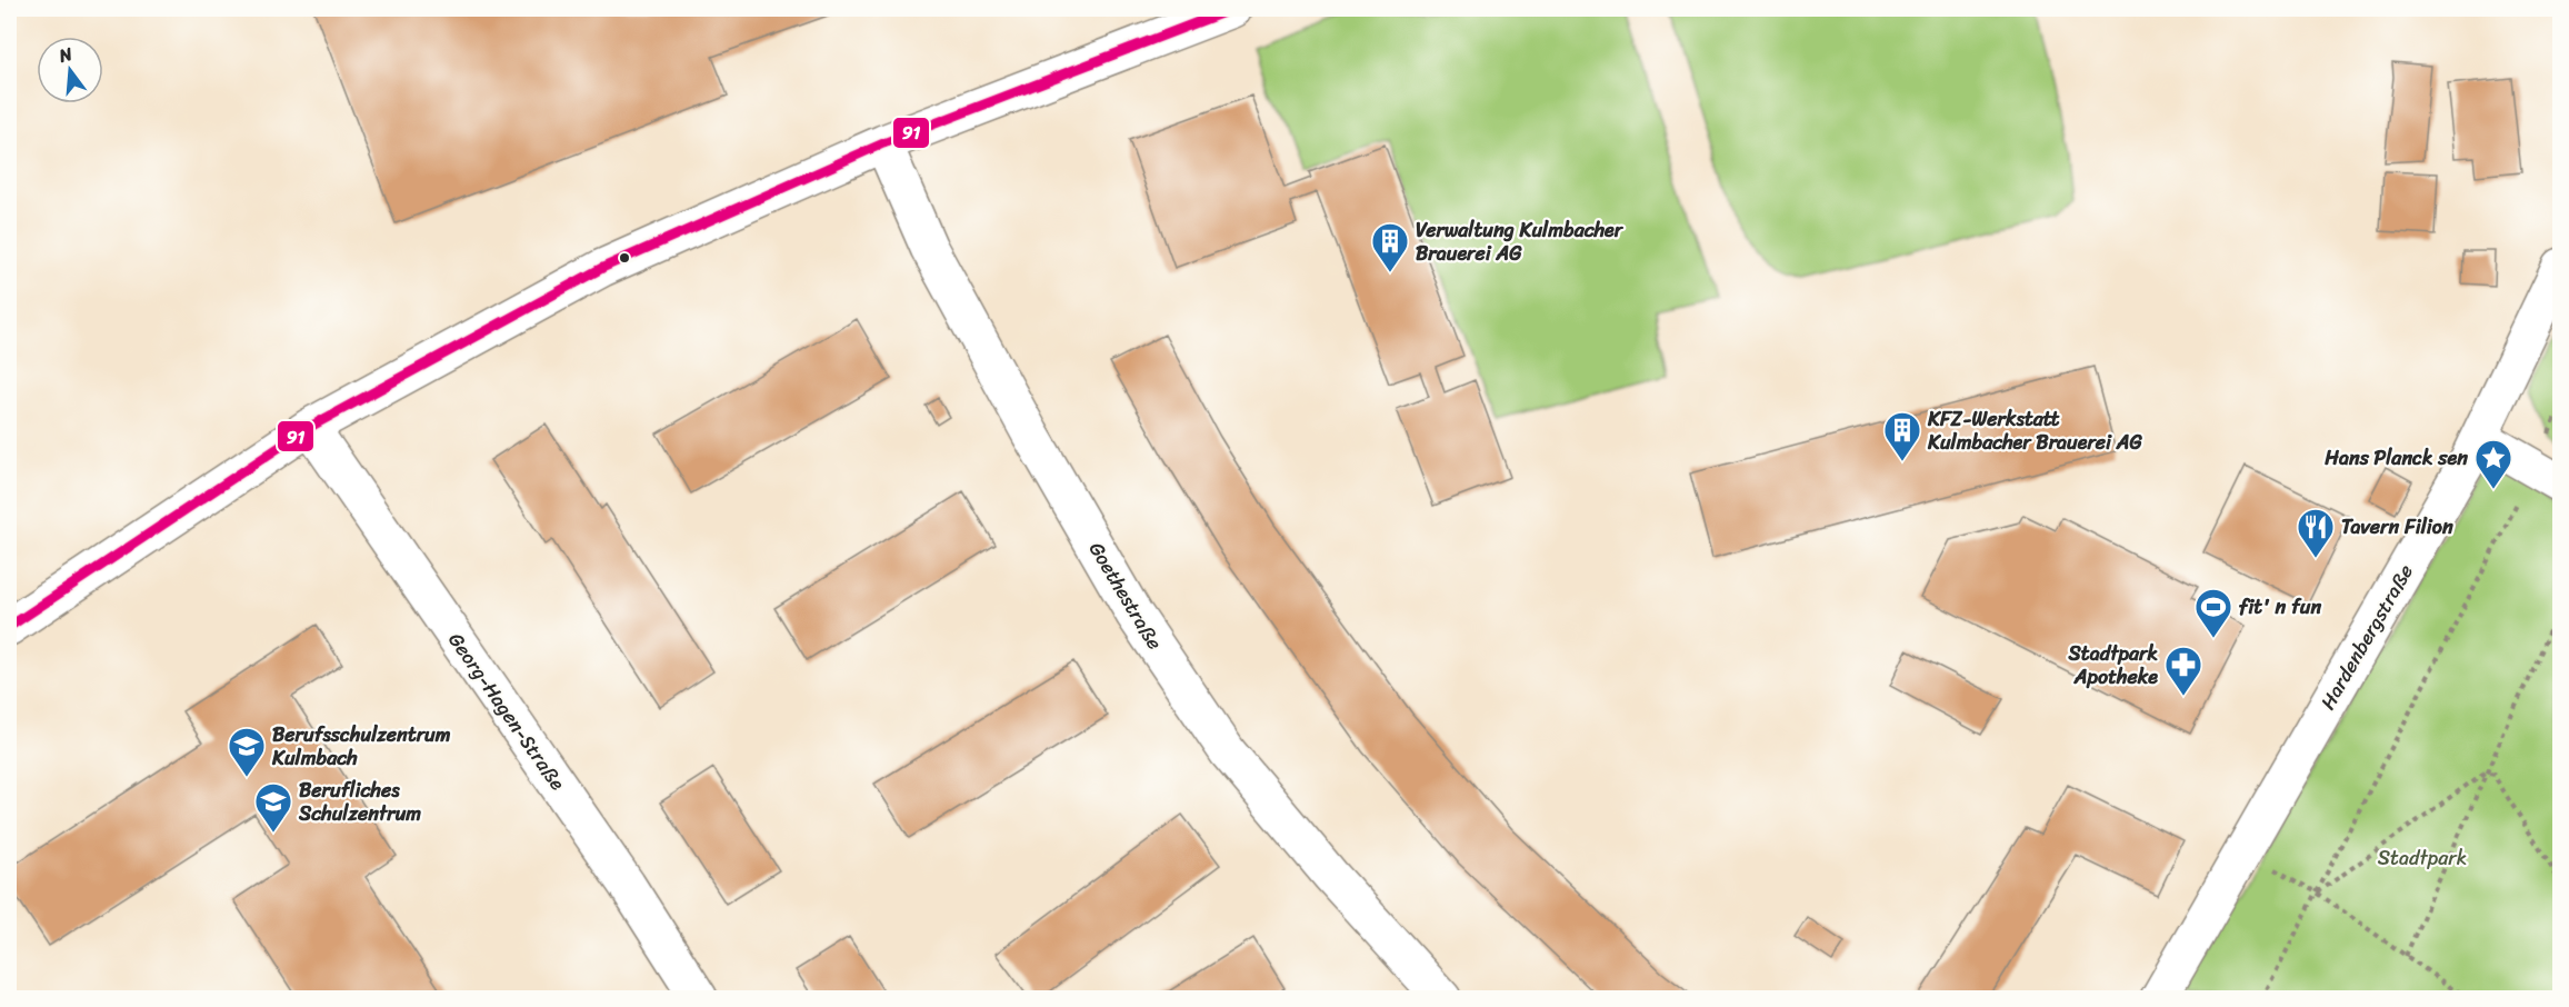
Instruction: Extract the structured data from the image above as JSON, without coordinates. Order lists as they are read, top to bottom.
{
  "streets": {
    "street": ["Goethestraße", "Hardenbergstraße", "Georg-Hagen-Straße"]
  },
  "parks": ["Stadtpark"],
  "places": {
    "building": ["Verwaltung Kulmbacher Brauerei AG", "KFZ-Werkstatt Kulmbacher Brauerei AG"],
    "place": ["Hans Planck sen"],
    "restaurant": ["Tavern Filion"],
    "sports": ["fit' n fun"],
    "pharmacy": ["Stadtpark Apotheke"],
    "school or university": ["Berufsschulzentrum Kulmbach", "Berufliches Schulzentrum"]
  },
  "lines": ["transit line 91"],
  "north": "top"
}
